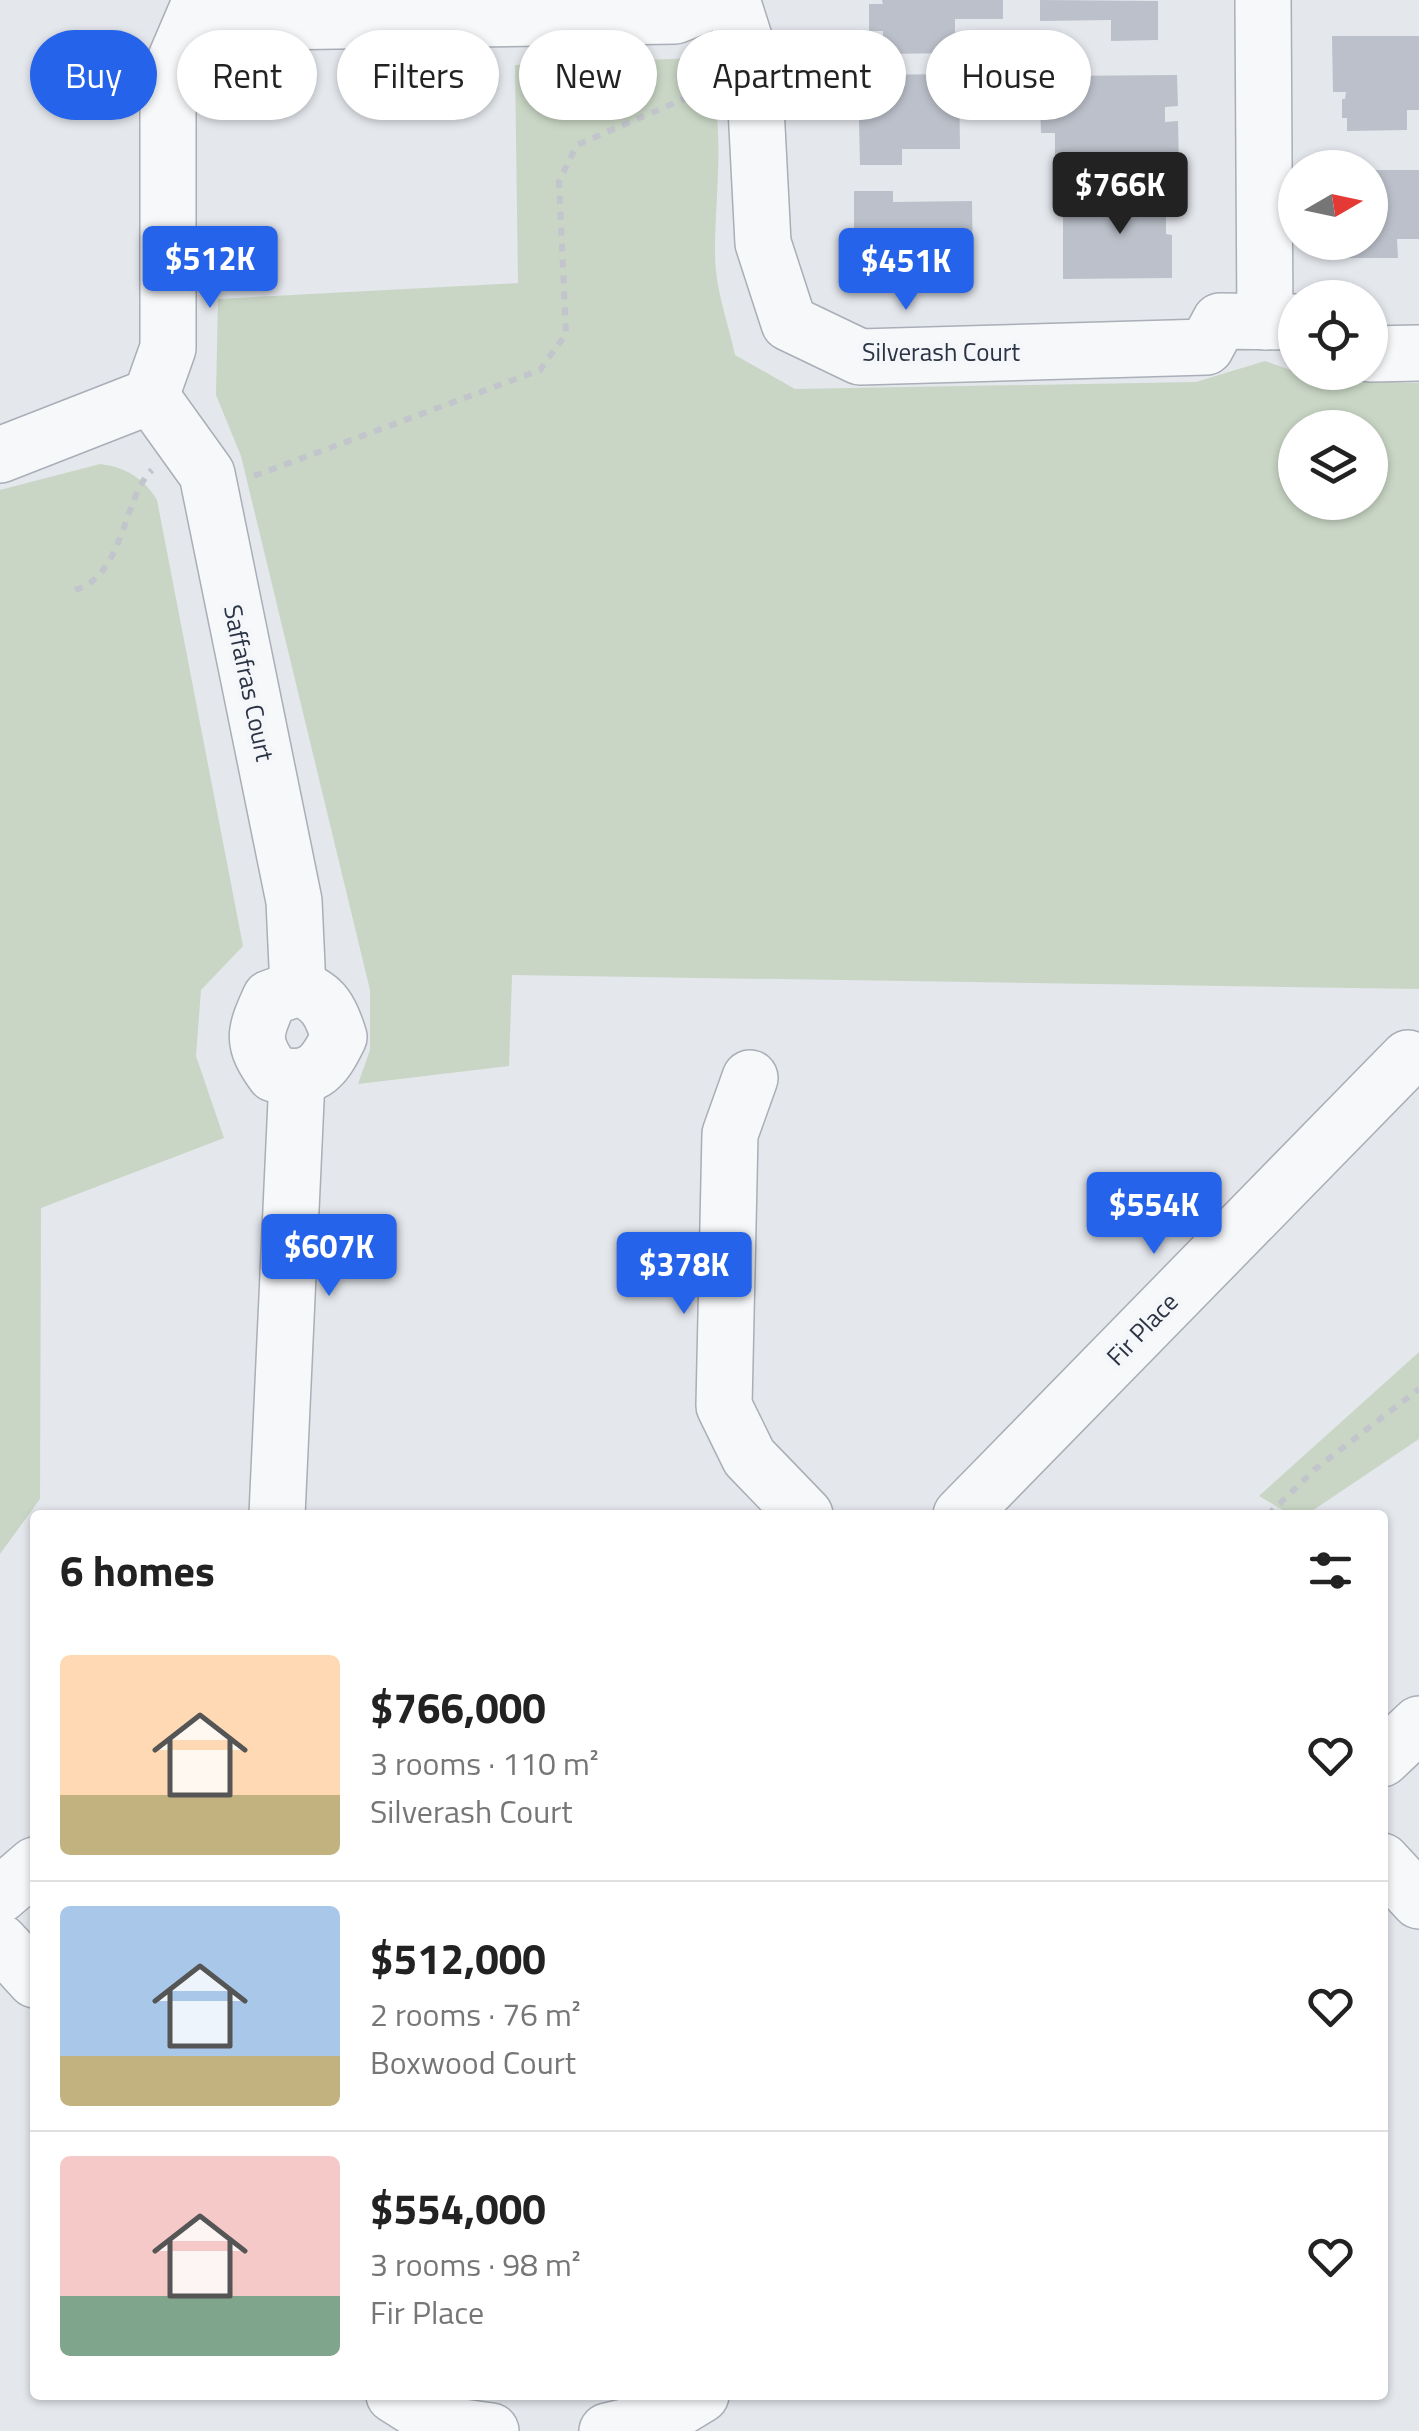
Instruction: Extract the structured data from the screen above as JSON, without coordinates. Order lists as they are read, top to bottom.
{
  "streets": {
    "street": ["Silverash Court", "Saffafras Court", "Fir Place"]
  },
  "north": "right",
  "page": {
    "chip": [
      "Buy",
      "Rent",
      "Filters",
      "New",
      "Apartment",
      "House"
    ],
    "price": [
      "$766K",
      "$512K",
      "$451K",
      "$554K",
      "$607K",
      "$378K"
    ],
    "heading": "6 homes",
    "list": [
      {
        "name": "$766,000",
        "note": "3 rooms · 110 m² · Silverash Court"
      },
      {
        "name": "$512,000",
        "note": "2 rooms · 76 m² · Boxwood Court"
      },
      {
        "name": "$554,000",
        "note": "3 rooms · 98 m² · Fir Place"
      }
    ]
  }
}
